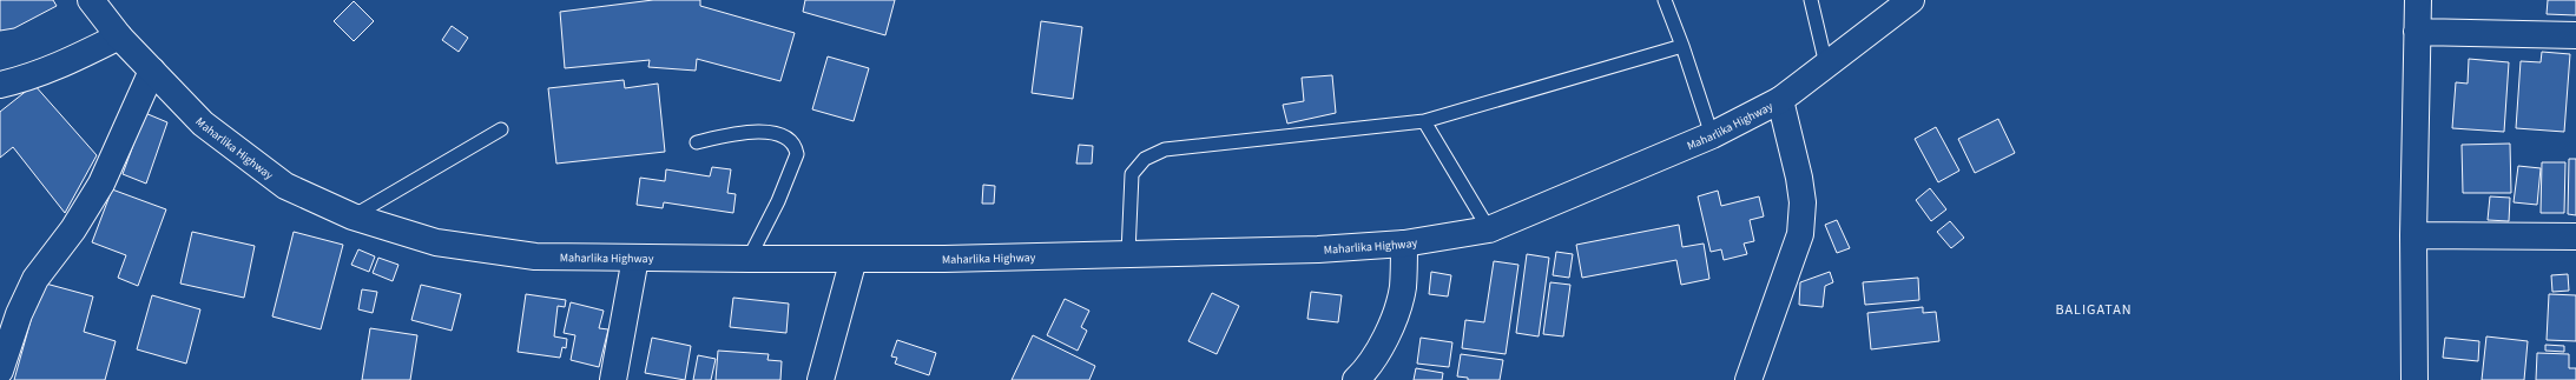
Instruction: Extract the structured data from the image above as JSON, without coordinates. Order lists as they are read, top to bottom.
{
  "streets": {
    "main road": ["Maharlika Highway"]
  },
  "districts": ["BALIGATAN"]
}
